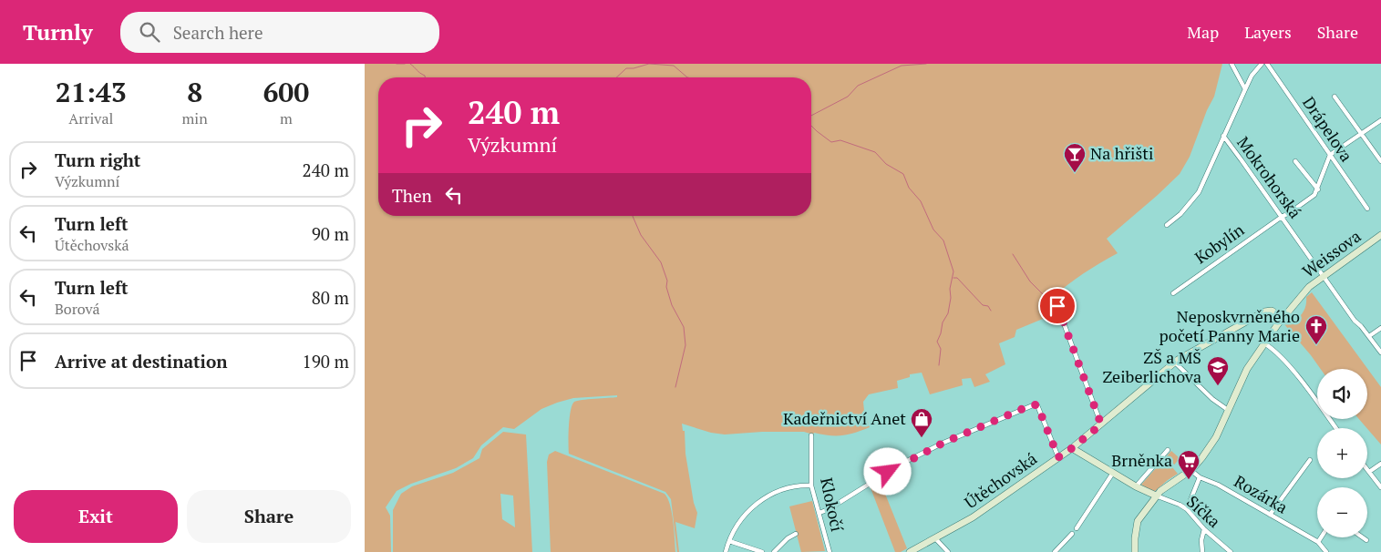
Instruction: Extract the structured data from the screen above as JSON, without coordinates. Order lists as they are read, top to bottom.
{
  "streets": {
    "street": [
      "Drápelova",
      "Mokrohorská",
      "Kobylín",
      "Weissova",
      "Útěchovská",
      "Rozárka",
      "Klokočí",
      "Síčka"
    ]
  },
  "crossings": [
    ["Mokrohorská", "Kobylín"],
    ["Mokrohorská", "Weissova"],
    ["Weissova", "Útěchovská"],
    ["Weissova", "Rozárka"],
    ["Weissova", "Síčka"]
  ],
  "places": {
    "bar": ["Na hřišti"],
    "church": ["Neposkvrněného početí Panny Marie"],
    "school or university": ["ZŠ a MŠ Zeiberlichova"],
    "shop": ["Kadeřnictví Anet"],
    "supermarket": ["Brněnka"]
  },
  "page": {
    "header": "Turnly",
    "search": "Search here",
    "nav": ["Map", "Layers", "Share"],
    "eta": [
      "21:43",
      "Arrival",
      "8",
      "min",
      "600",
      "m"
    ],
    "turn": ["240 m", "Výzkumní"],
    "list": [
      {
        "name": "Turn right",
        "note": "Výzkumní",
        "value": "240 m"
      },
      {
        "name": "Turn left",
        "note": "Útěchovská",
        "value": "90 m"
      },
      {
        "name": "Turn left",
        "note": "Borová",
        "value": "80 m"
      },
      {
        "name": "Arrive at destination",
        "value": "190 m"
      }
    ],
    "then": "Then",
    "map_buttons": ["+", "−"],
    "buttons": ["Exit", "Share"]
  }
}
